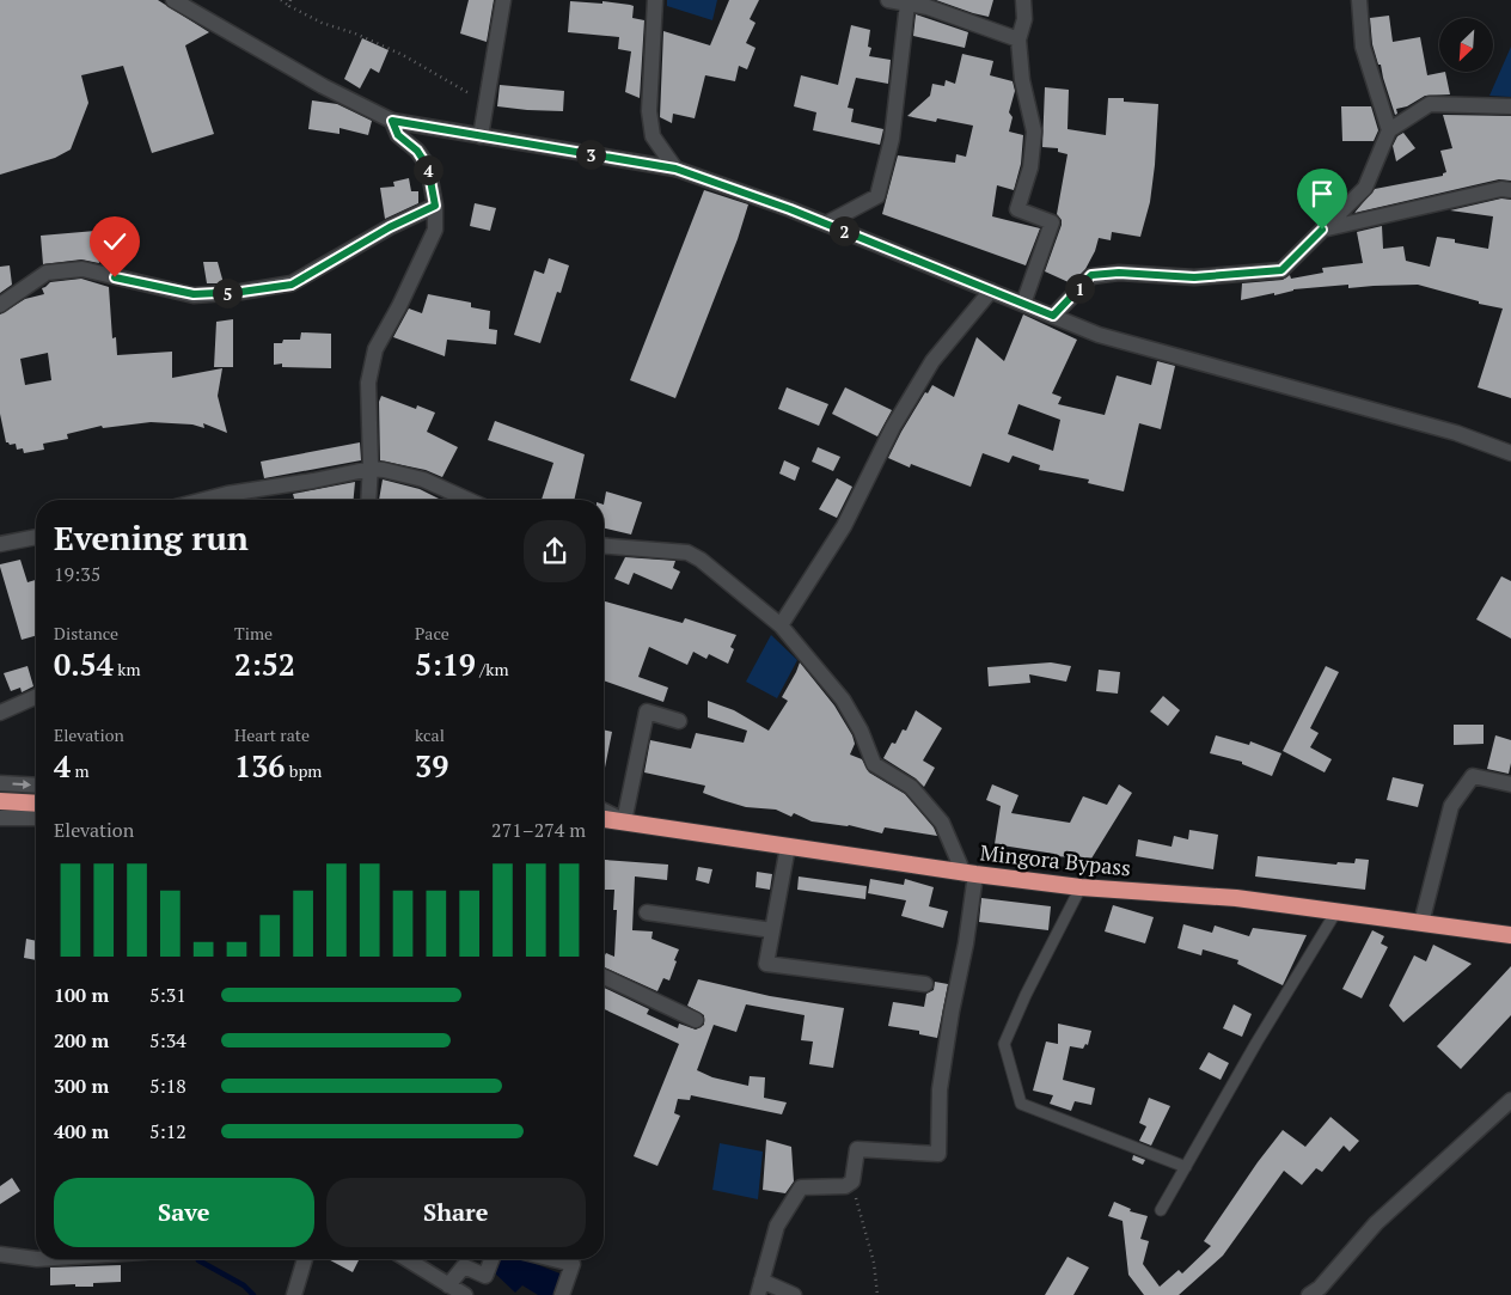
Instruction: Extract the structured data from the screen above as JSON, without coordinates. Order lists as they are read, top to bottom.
{
  "streets": {
    "highway": ["Mingora Bypass"]
  },
  "north": "bottom left",
  "page": {
    "pins": [
      "3",
      "4",
      "2",
      "1",
      "5"
    ],
    "heading": ["Evening run", "19:35"],
    "stats": [
      ["Distance", "0.54 km"],
      ["Time", "2:52"],
      ["Pace", "5:19 /km"],
      ["Elevation", "4 m"],
      ["Heart rate", "136 bpm"],
      ["kcal", "39"]
    ],
    "chart": ["Elevation", "271–274 m"],
    "list": [
      {
        "name": "100 m",
        "note": "5:31"
      },
      {
        "name": "200 m",
        "note": "5:34"
      },
      {
        "name": "300 m",
        "note": "5:18"
      },
      {
        "name": "400 m",
        "note": "5:12"
      }
    ],
    "buttons": ["Save", "Share"]
  }
}
